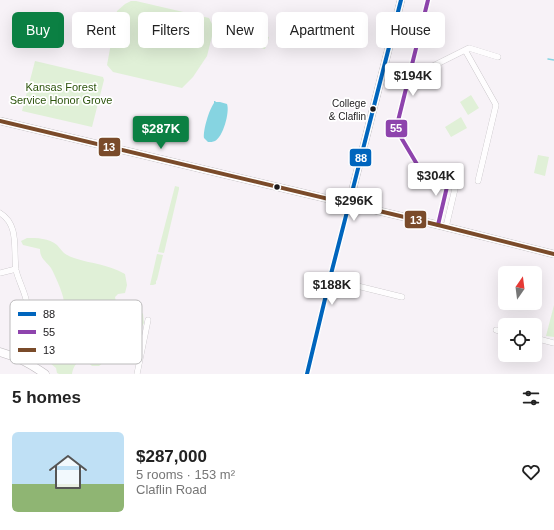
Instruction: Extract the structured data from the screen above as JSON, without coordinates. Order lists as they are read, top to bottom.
{
  "parks": ["Kansas Forest Service Honor Grove"],
  "places": ["College & Claflin"],
  "lines": ["transit line 88", "transit line 55", "transit line 13"],
  "legend": ["88", "55", "13"],
  "north": "top",
  "page": {
    "chip": [
      "Buy",
      "Rent",
      "Filters",
      "New",
      "Apartment",
      "House"
    ],
    "price": [
      "$194K",
      "$287K",
      "$304K",
      "$296K",
      "$188K"
    ],
    "heading": "5 homes",
    "list": [
      {
        "name": "$287,000",
        "note": "5 rooms · 153 m² · Claflin Road"
      }
    ]
  }
}
